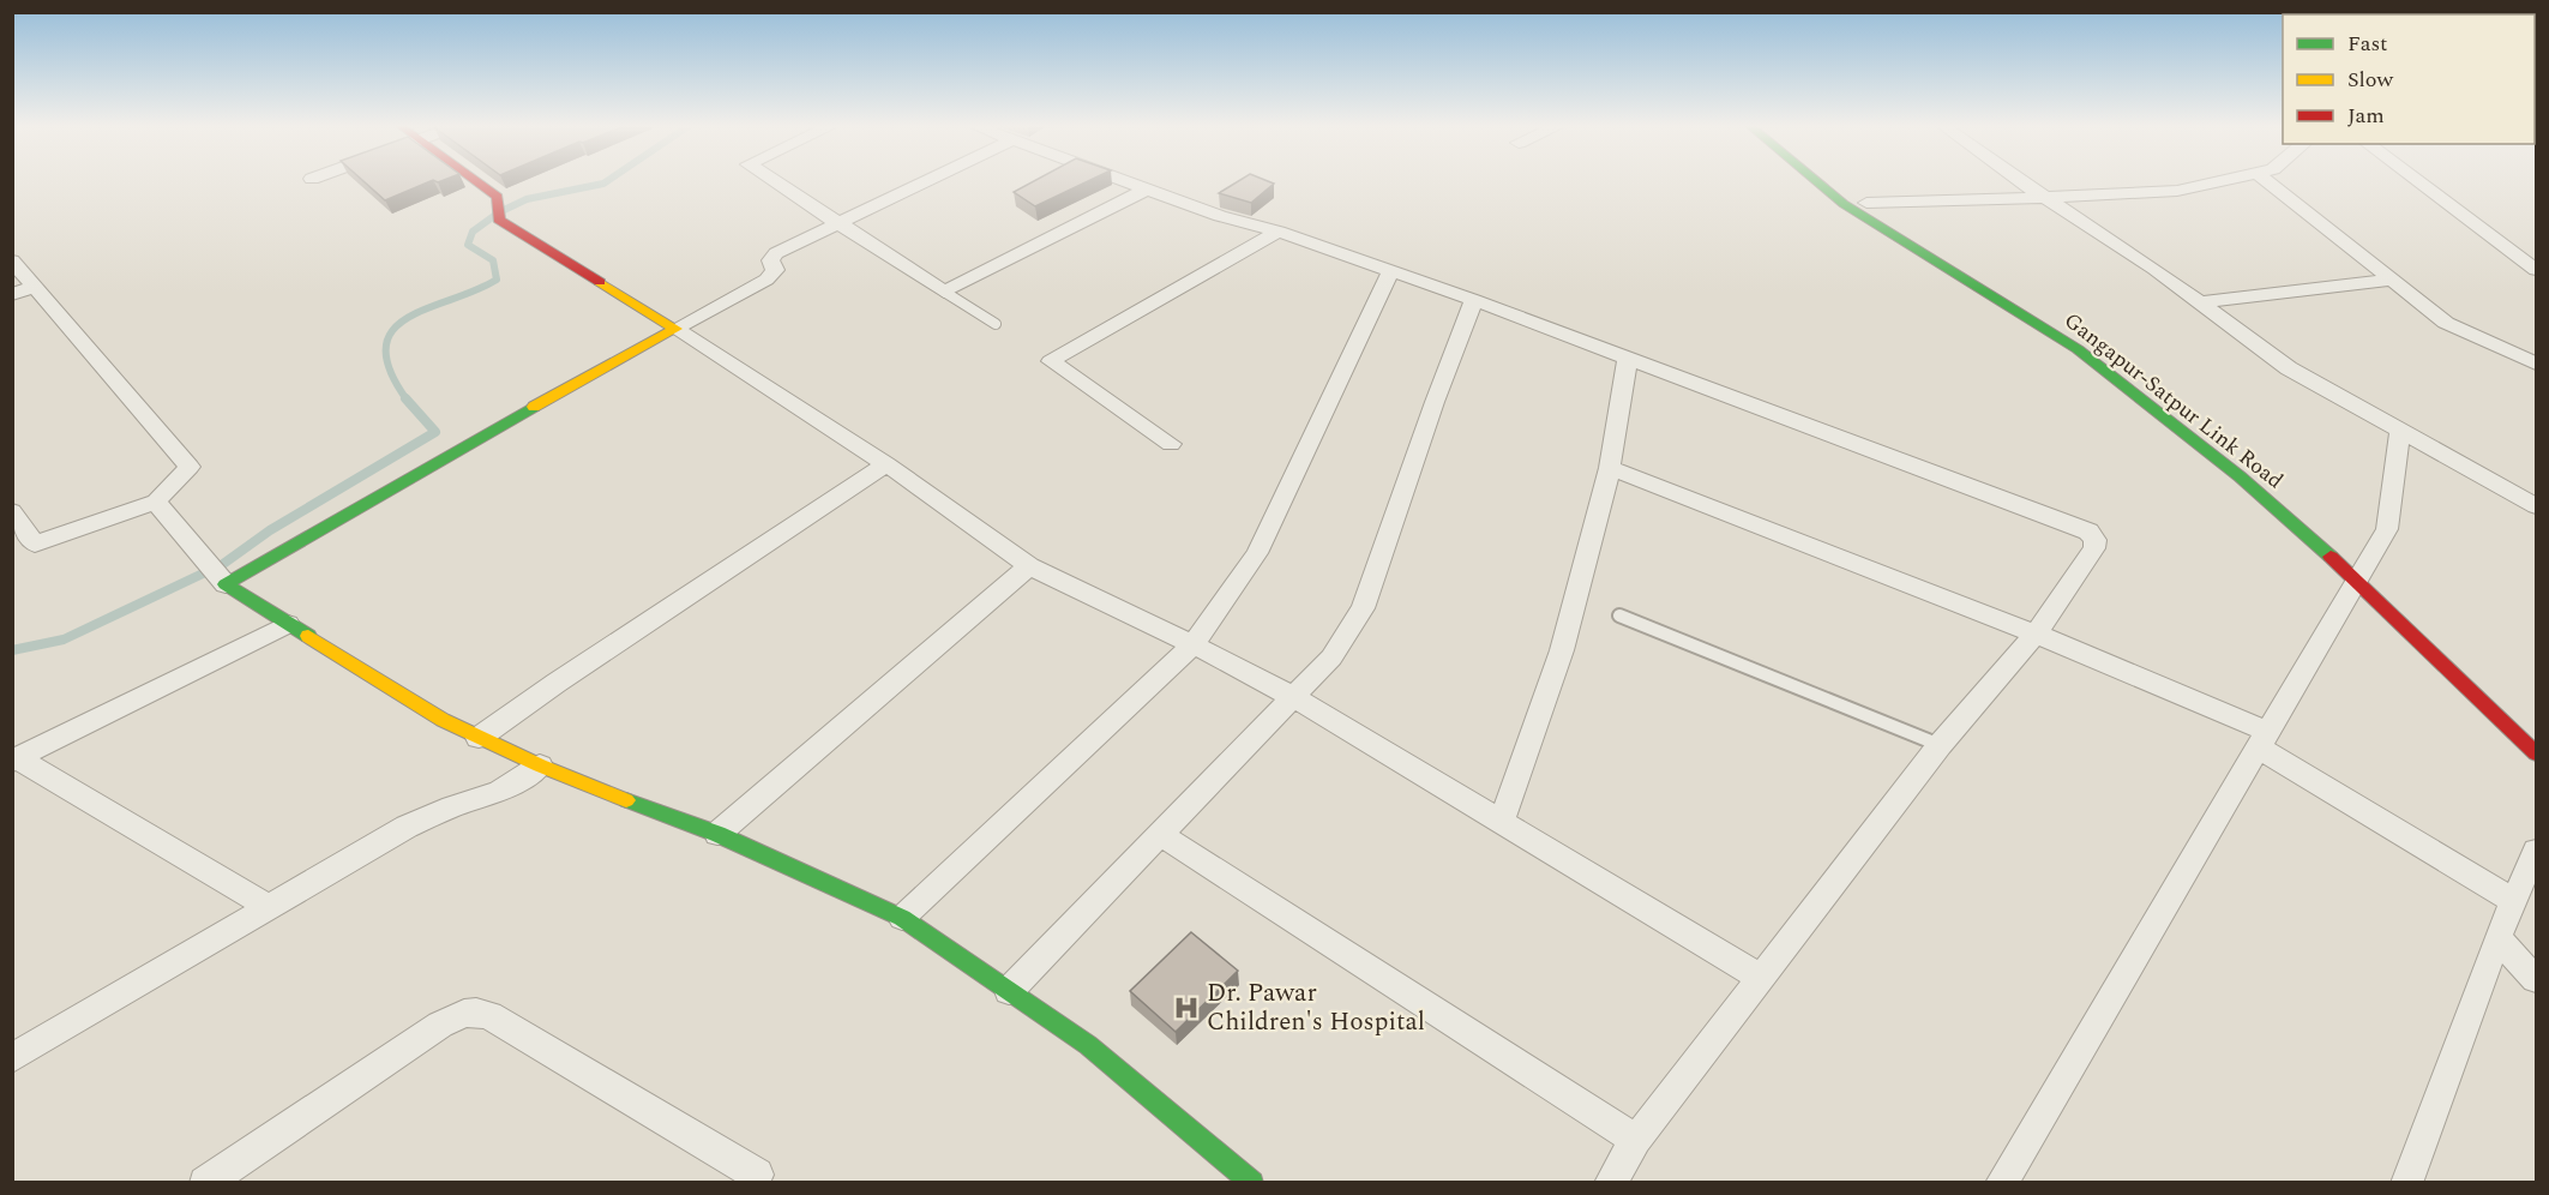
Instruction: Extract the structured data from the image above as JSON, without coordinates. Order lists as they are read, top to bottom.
{
  "streets": {
    "street": ["Gangapur-Satpur Link Road"]
  },
  "places": {
    "hospital": ["Dr. Pawar Children's Hospital"]
  },
  "legend": ["Fast", "Slow", "Jam"]
}
